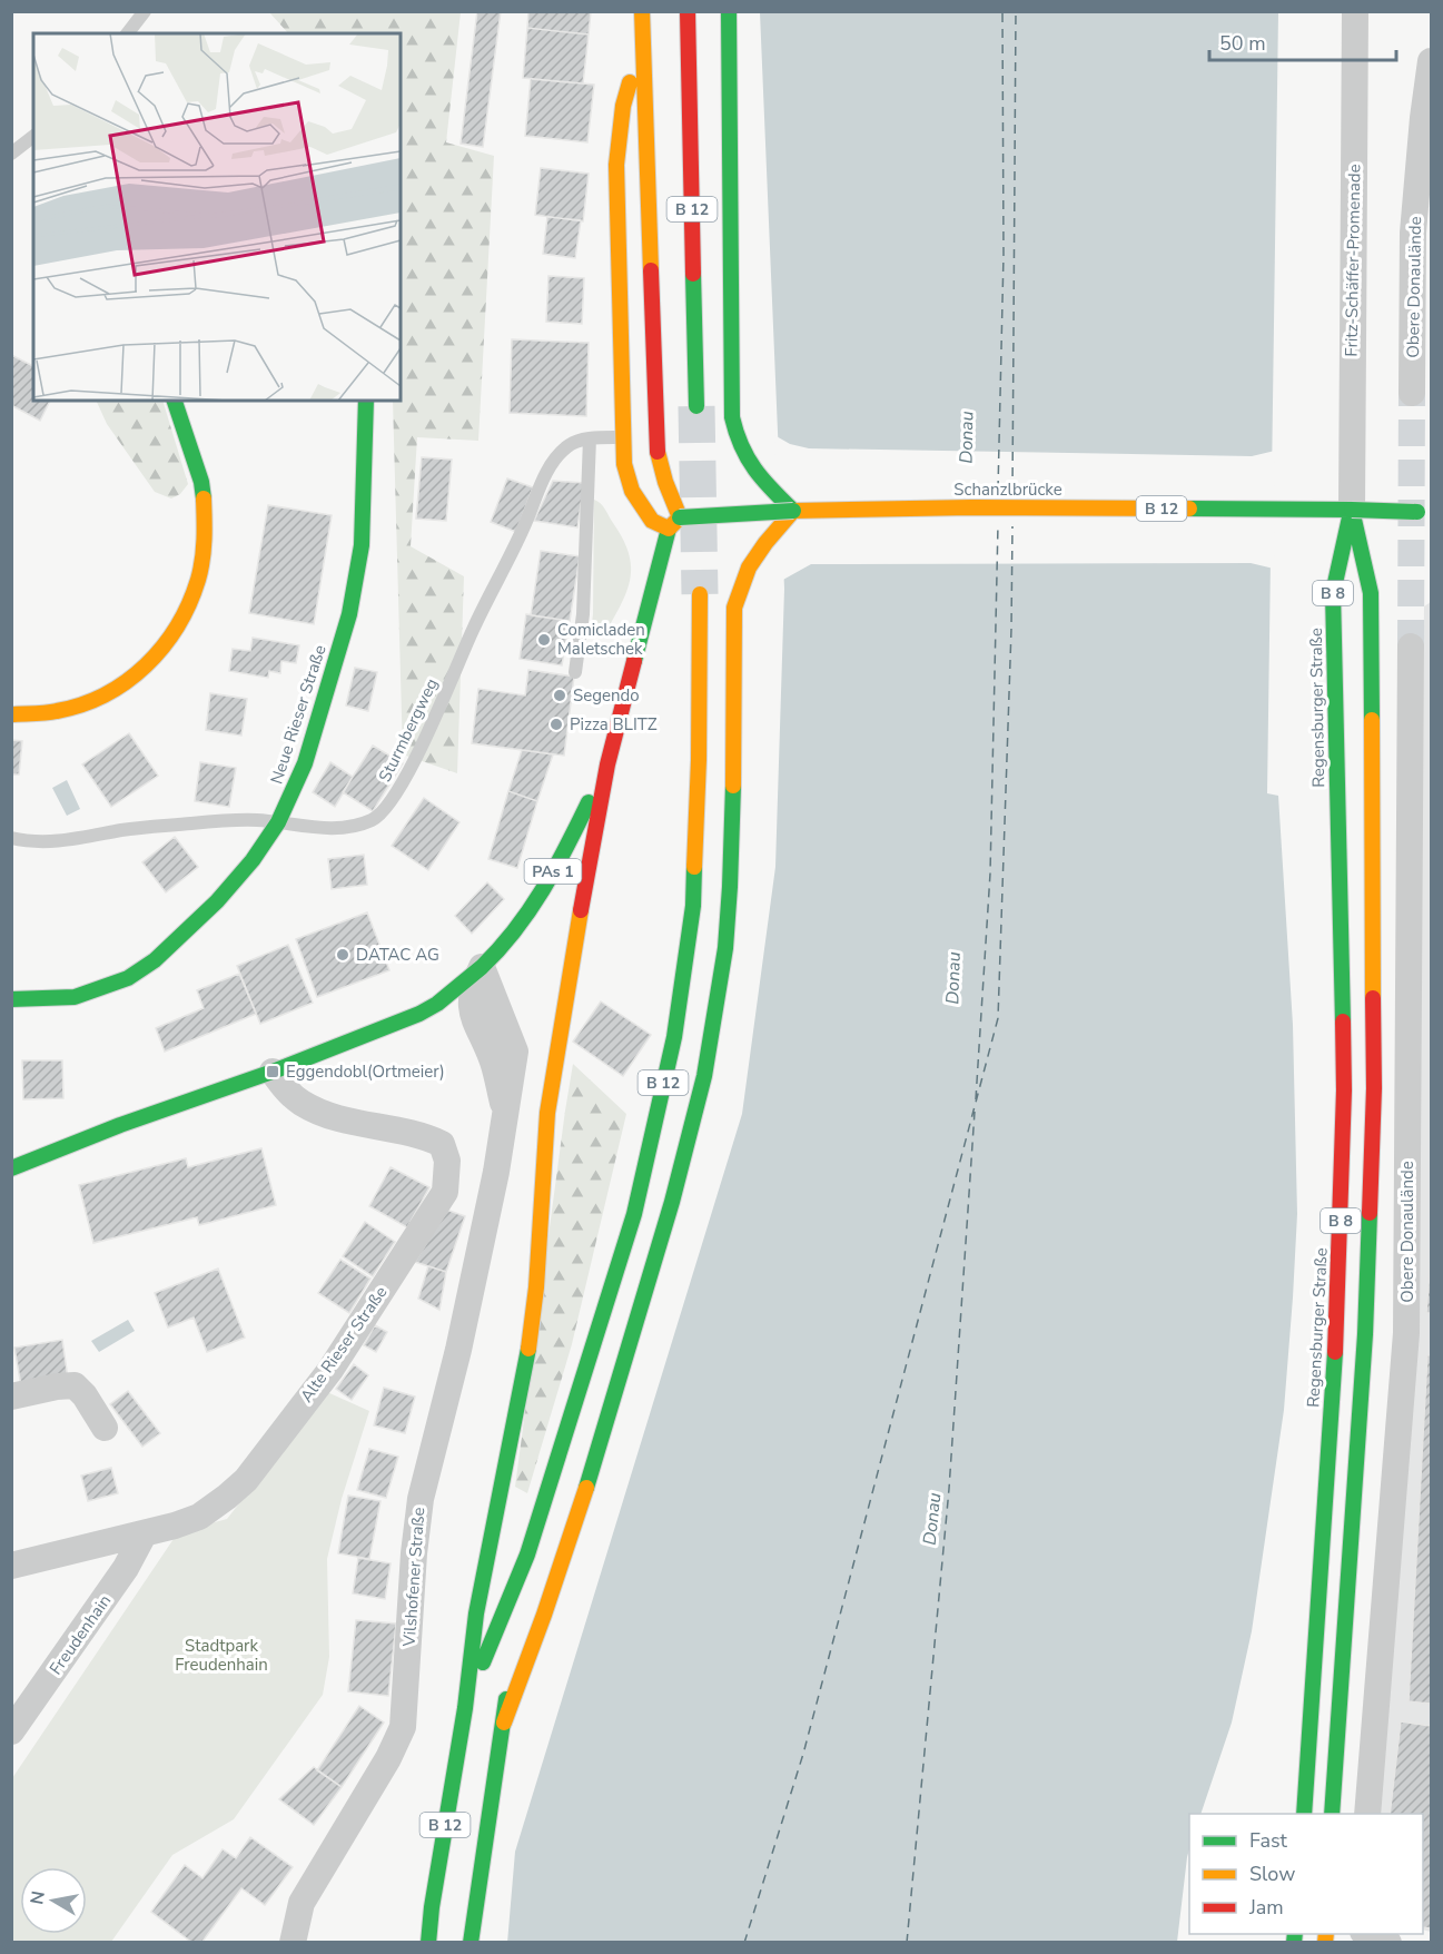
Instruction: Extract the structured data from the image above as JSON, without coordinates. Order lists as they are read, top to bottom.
{
  "streets": {
    "main road": [
      "B 12",
      "Schanzlbrücke",
      "B 8",
      "Regensburger Straße",
      "Neue Rieser Straße",
      "PAs 1"
    ],
    "street": [
      "Fritz-Schäffer-Promenade",
      "Obere Donaulände",
      "Alte Rieser Straße",
      "Vilshofener Straße",
      "Freudenhain"
    ],
    "lane": ["Sturmbergweg"]
  },
  "crossings": [
    ["B 12", "Schanzlbrücke"],
    ["B 12", "PAs 1"],
    ["Fritz-Schäffer-Promenade", "Schanzlbrücke"],
    ["Fritz-Schäffer-Promenade", "B 8"],
    ["Fritz-Schäffer-Promenade", "Regensburger Straße"],
    ["Schanzlbrücke", "B 8"],
    ["Schanzlbrücke", "Regensburger Straße"],
    ["B 8", "Regensburger Straße"],
    ["Neue Rieser Straße", "Sturmbergweg"],
    ["PAs 1", "Alte Rieser Straße"],
    ["PAs 1", "Vilshofener Straße"],
    ["Alte Rieser Straße", "Freudenhain"]
  ],
  "water": ["Donau"],
  "parks": ["Stadtpark Freudenhain"],
  "places": {
    "other": [
      "Comicladen Maletschek",
      "Segendo",
      "Pizza BLITZ",
      "DATAC AG"
    ],
    "transit": ["Eggendobl(Ortmeier)"]
  },
  "legend": ["Fast", "Slow", "Jam"],
  "scale_bar": "50 m",
  "north": "left"
}
